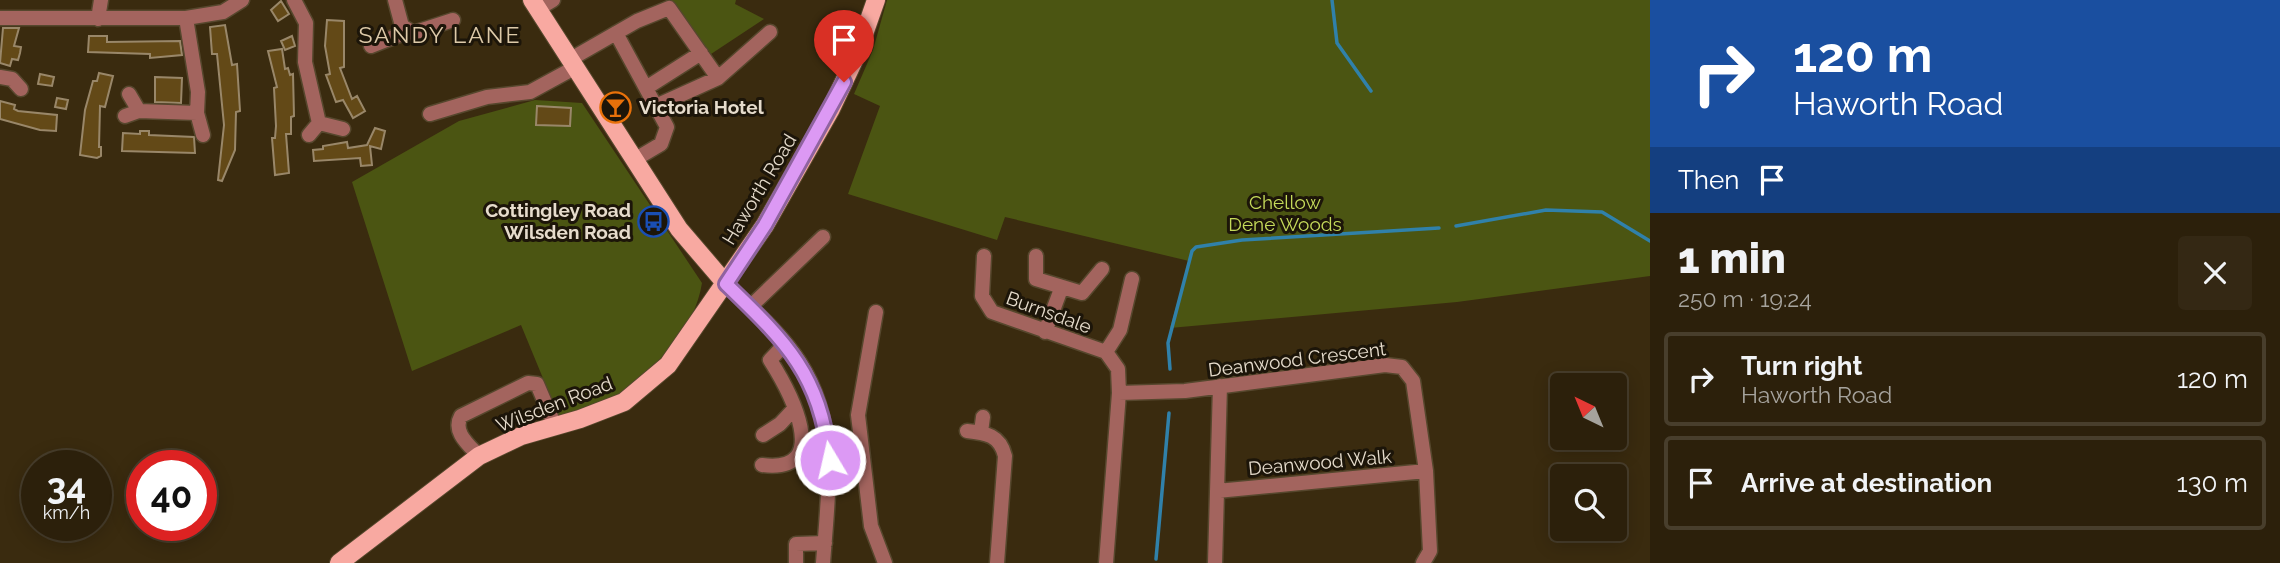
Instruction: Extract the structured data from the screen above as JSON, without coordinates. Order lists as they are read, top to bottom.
{
  "streets": {
    "main road": ["Haworth Road", "Wilsden Road"],
    "street": ["Burnsdale", "Deanwood Crescent", "Deanwood Walk"]
  },
  "crossings": [
    ["Haworth Road", "Wilsden Road"],
    ["Burnsdale", "Deanwood Crescent"],
    ["Deanwood Crescent", "Deanwood Walk"]
  ],
  "districts": ["SANDY LANE"],
  "parks": ["Chellow Dene Woods"],
  "places": {
    "bar": ["Victoria Hotel"],
    "bus stop": ["Cottingley Road Wilsden Road"]
  },
  "north": "top left",
  "page": {
    "turn": ["120 m", "Haworth Road"],
    "then": "Then",
    "heading": ["1 min", "250 m · 19:24"],
    "list": [
      {
        "name": "Turn right",
        "note": "Haworth Road",
        "value": "120 m"
      },
      {
        "name": "Arrive at destination",
        "value": "130 m"
      }
    ],
    "speed": "34 km/h",
    "limit": "40"
  }
}
